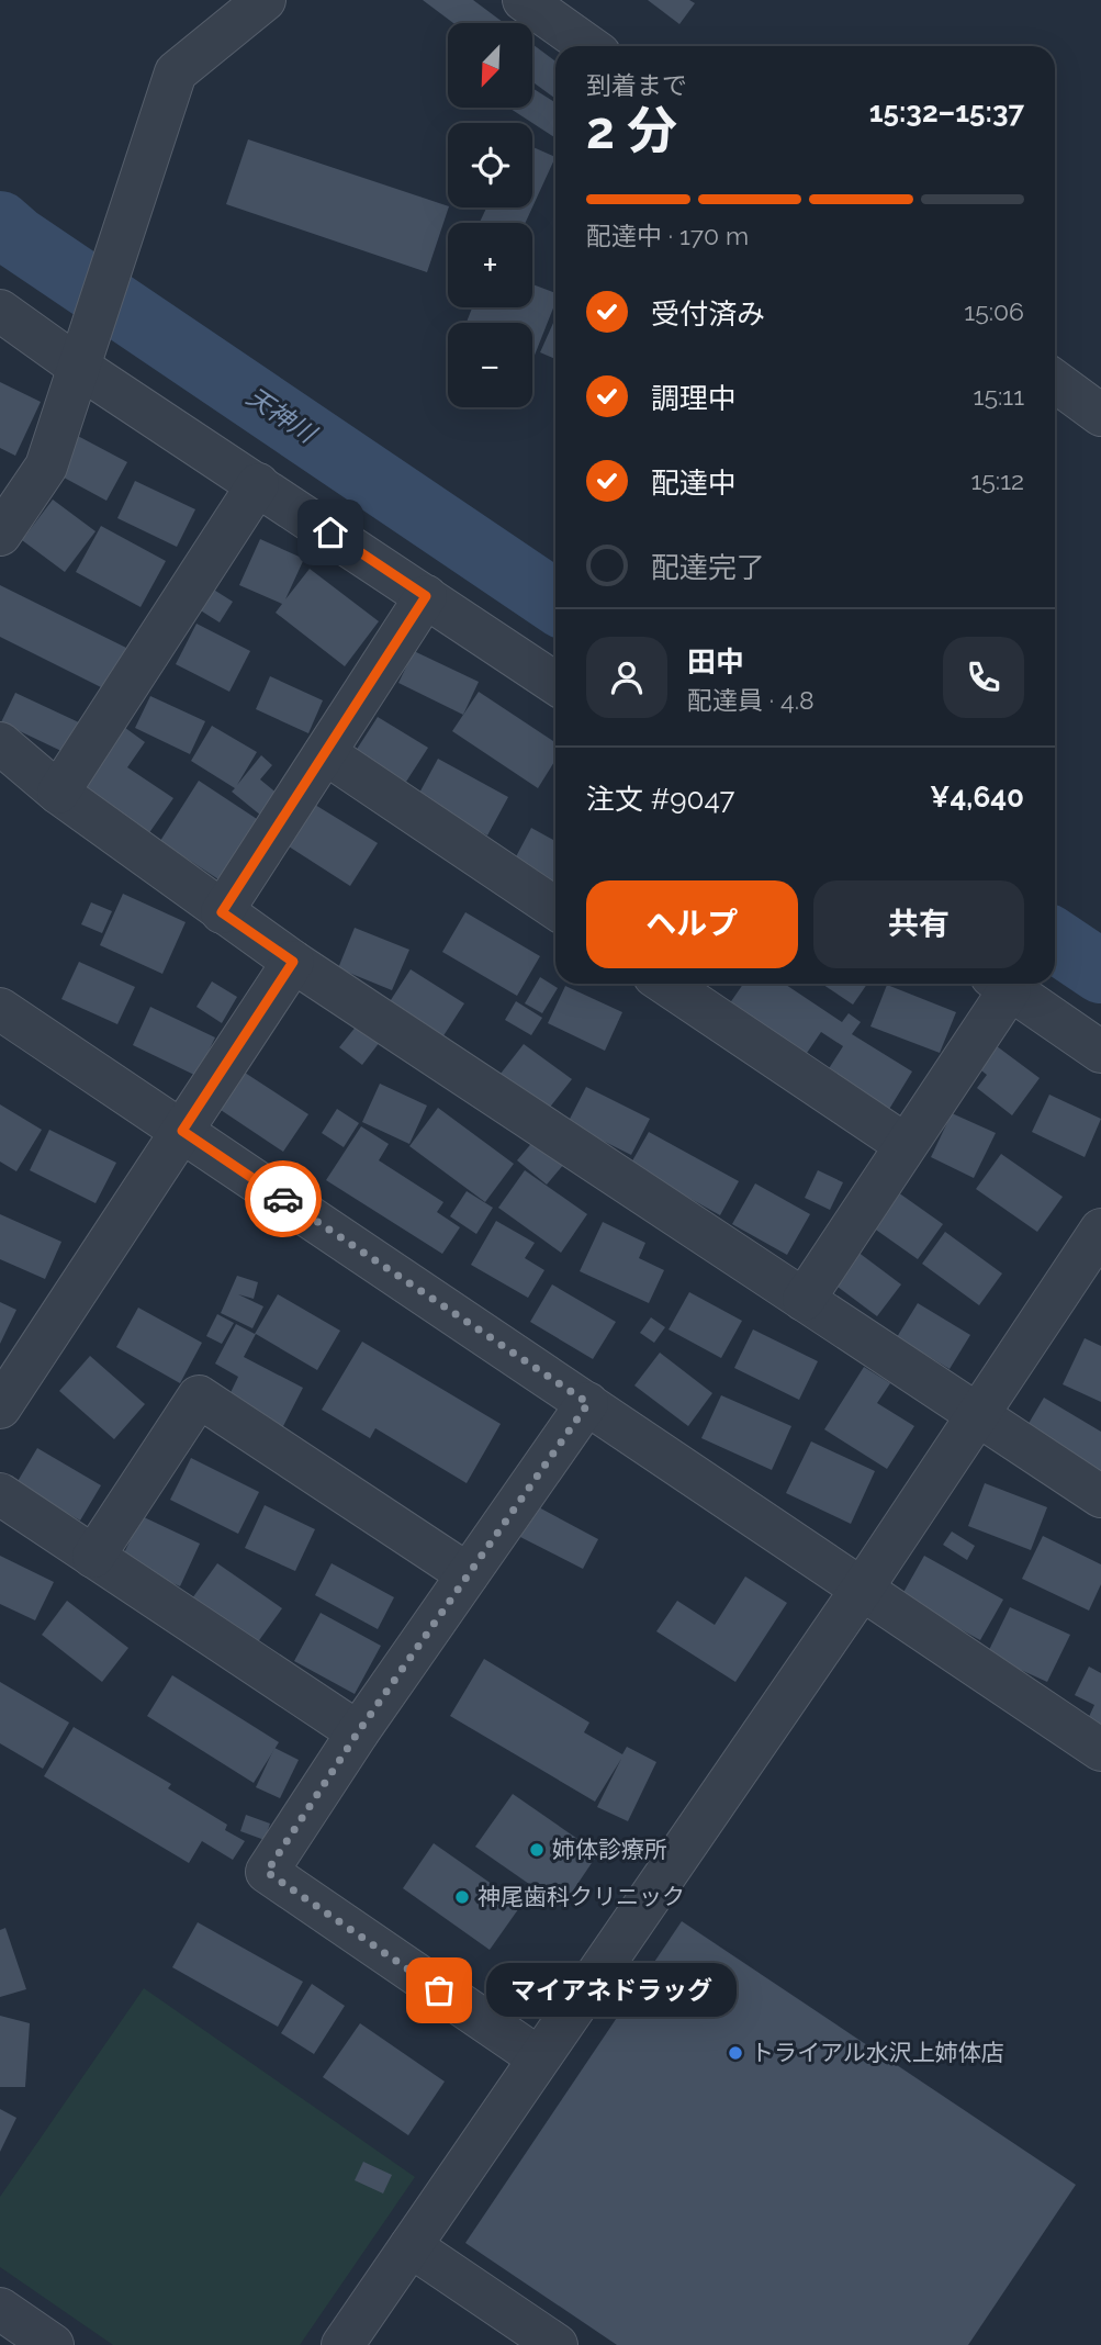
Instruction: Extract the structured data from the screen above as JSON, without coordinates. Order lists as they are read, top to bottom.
{
  "water": ["天神川"],
  "places": [
    "姉体診療所",
    "神尾歯科クリニック",
    "マイアネドラッグ",
    "トライアル水沢上姉体店"
  ],
  "north": "bottom left",
  "page": {
    "map_buttons": ["+", "−"],
    "heading": ["2 分", "到着まで", "15:32–15:37"],
    "panel": [
      "田中",
      "配達員 · 4.8",
      "注文 #9047",
      "¥4,640"
    ],
    "bar": "配達中 · 170 m",
    "list": [
      ["受付済み", "15:06"],
      ["調理中", "15:11"],
      ["配達中", "15:12"],
      "配達完了"
    ],
    "buttons": ["ヘルプ", "共有"],
    "bubble": "マイアネドラッグ"
  }
}
